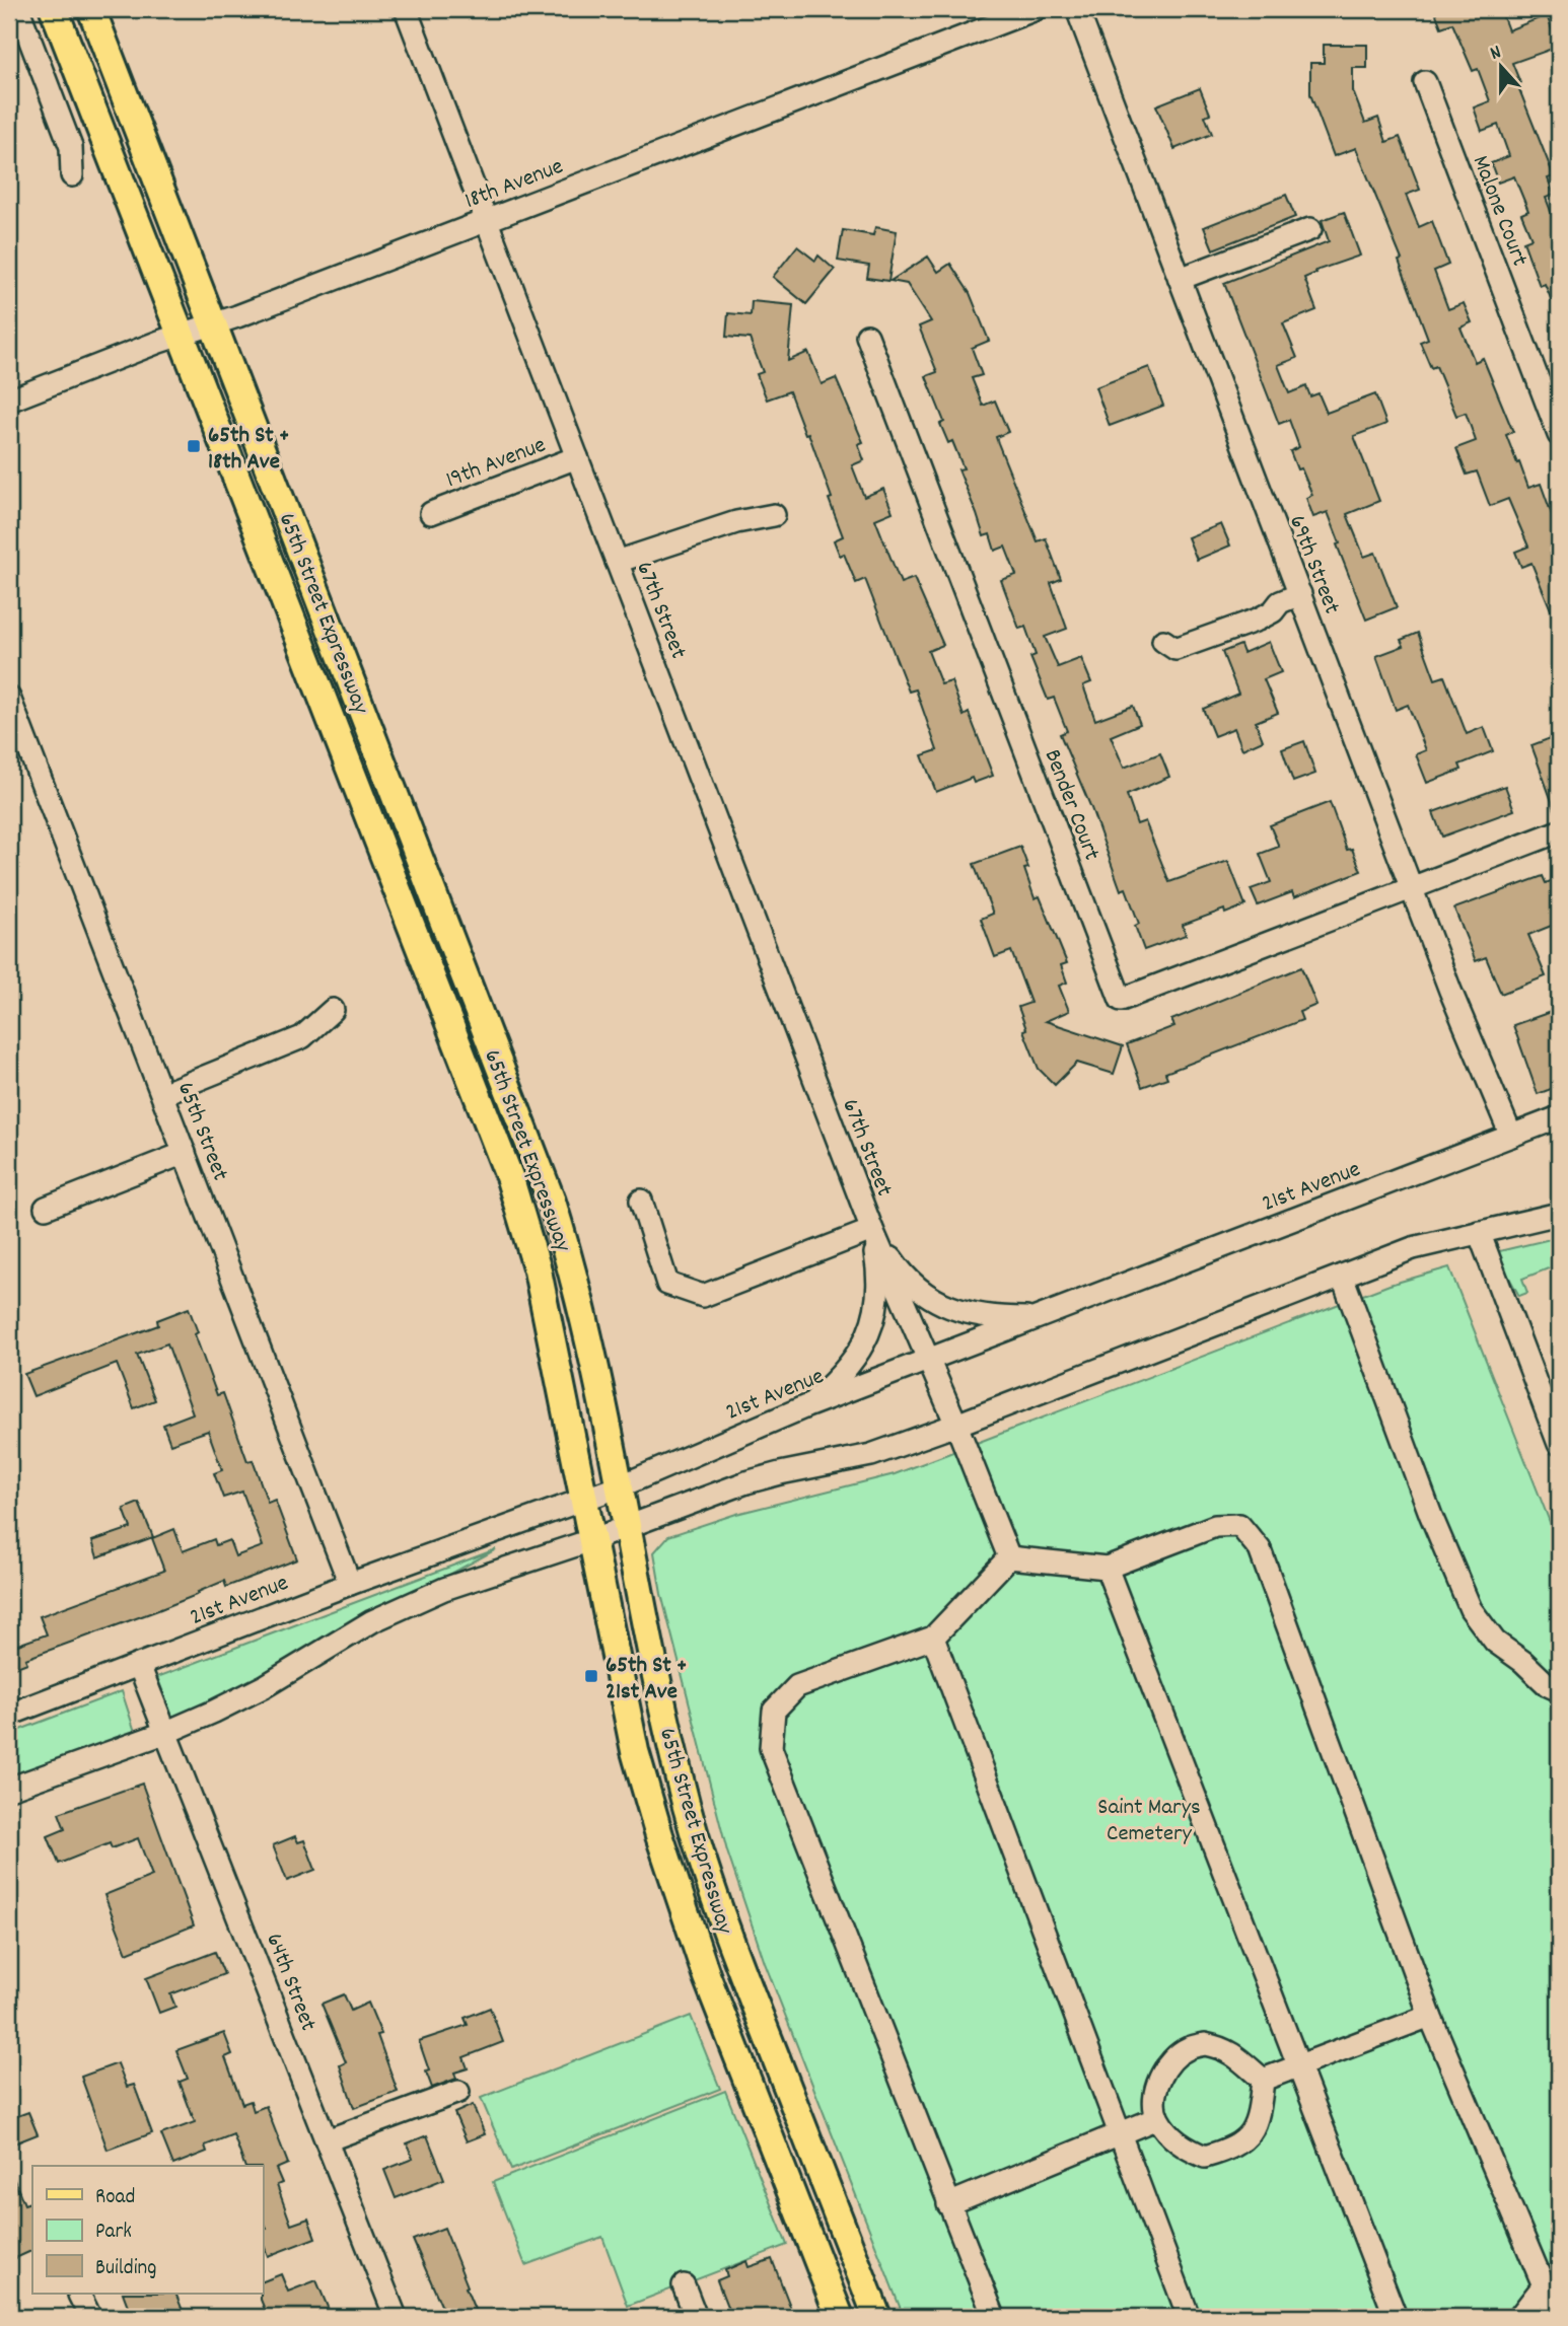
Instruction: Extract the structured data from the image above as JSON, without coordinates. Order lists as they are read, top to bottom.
{
  "streets": {
    "main road": ["65th Street Expressway"],
    "street": [
      "18th Avenue",
      "Malone Court",
      "19th Avenue",
      "69th Street",
      "67th Street",
      "Bender Court",
      "65th Street",
      "21st Avenue",
      "64th Street"
    ]
  },
  "crossings": [
    ["18th Avenue", "67th Street"],
    ["18th Avenue", "65th Street Expressway"],
    ["19th Avenue", "67th Street"],
    ["69th Street", "Bender Court"],
    ["69th Street", "21st Avenue"],
    ["67th Street", "21st Avenue"],
    ["65th Street Expressway", "21st Avenue"],
    ["65th Street", "21st Avenue"],
    ["21st Avenue", "64th Street"]
  ],
  "parks": ["Saint Marys Cemetery"],
  "places": {
    "transit": ["65th St + 18th Ave", "65th St + 21st Ave"]
  },
  "legend": ["Road", "Park", "Building"],
  "north": "top"
}
